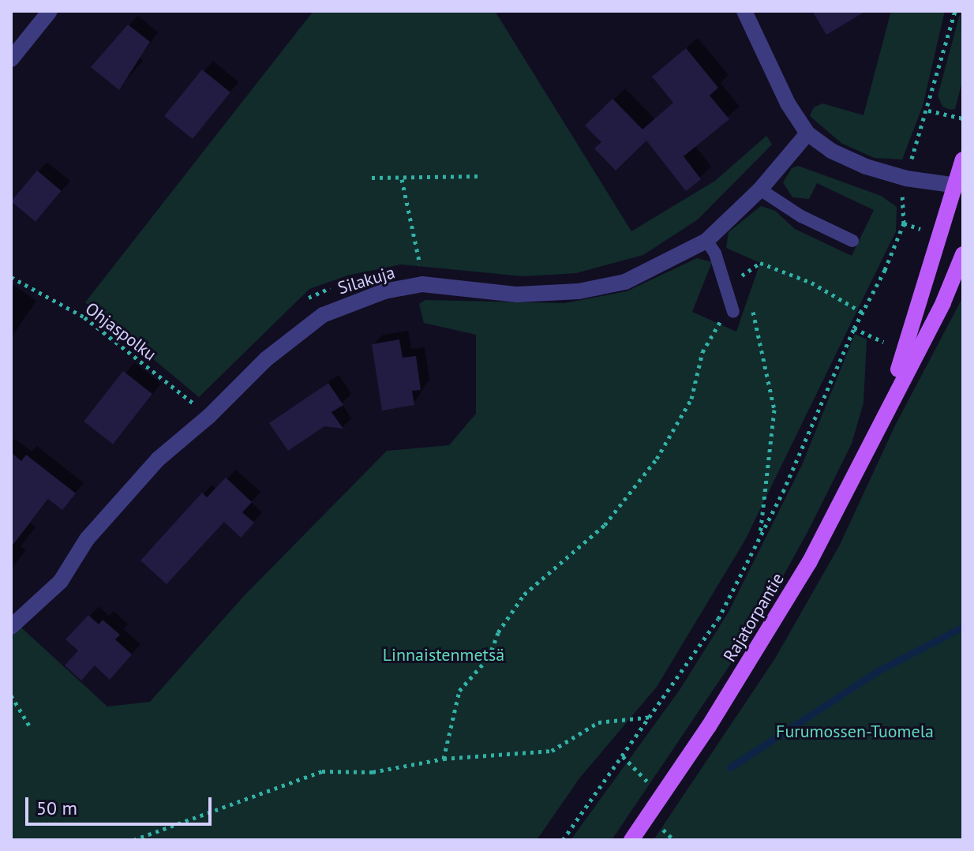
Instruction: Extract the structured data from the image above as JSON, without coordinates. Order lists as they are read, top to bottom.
{
  "streets": {
    "main road": ["Rajatorpantie"],
    "street": ["Silakuja"],
    "path": ["Ohjaspolku"]
  },
  "crossings": [
    ["Silakuja", "Ohjaspolku"]
  ],
  "parks": ["Linnaistenmetsä", "Furumossen-Tuomela"],
  "scale_bar": "50 m"
}
